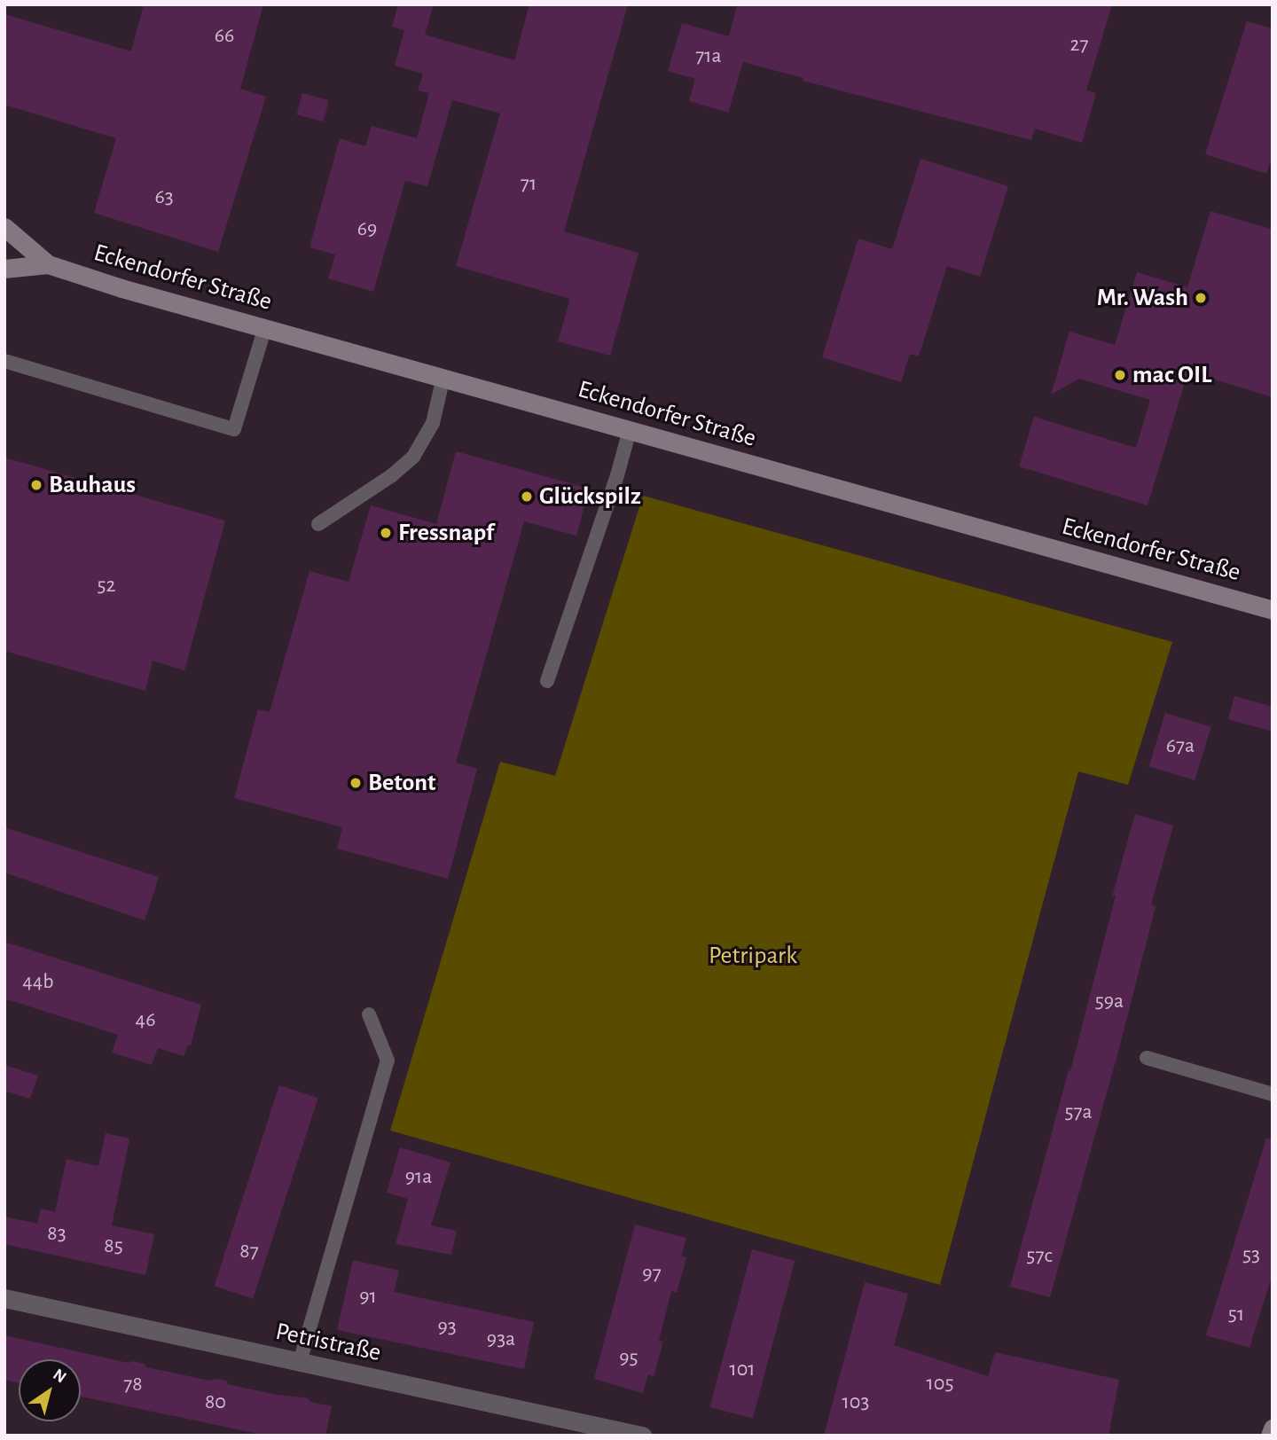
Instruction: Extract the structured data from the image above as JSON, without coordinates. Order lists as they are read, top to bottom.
{
  "streets": {
    "street": ["Eckendorfer Straße", "Petristraße"]
  },
  "parks": ["Petripark"],
  "places": [
    "Mr. Wash",
    "mac OIL",
    "Bauhaus",
    "Glückspilz",
    "Fressnapf",
    "Betont"
  ],
  "house_numbers": [
    "66",
    "27",
    "71a",
    "71",
    "63",
    "69",
    "52",
    "67a",
    "44b",
    "59a",
    "46",
    "57a",
    "91a",
    "83",
    "85",
    "87",
    "53",
    "57c",
    "97",
    "91",
    "51",
    "93",
    "93a",
    "95",
    "101",
    "105",
    "78",
    "80",
    "103"
  ],
  "north": "top right"
}
